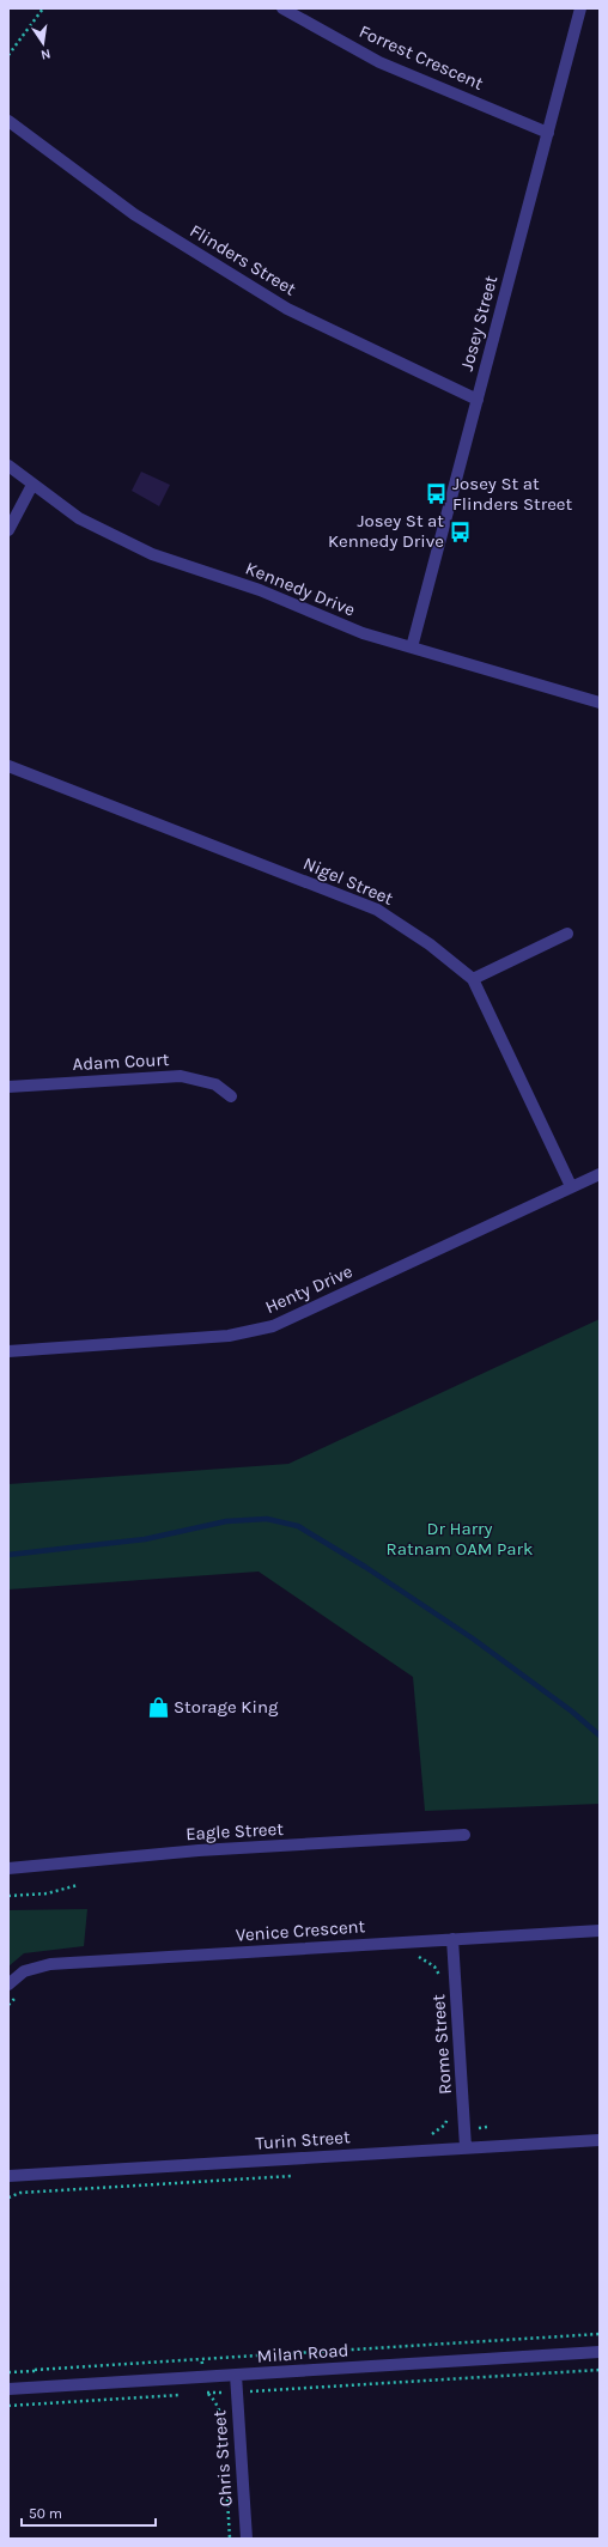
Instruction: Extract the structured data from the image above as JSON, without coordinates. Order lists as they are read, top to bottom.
{
  "streets": {
    "street": [
      "Forrest Crescent",
      "Flinders Street",
      "Josey Street",
      "Kennedy Drive",
      "Nigel Street",
      "Adam Court",
      "Henty Drive",
      "Eagle Street",
      "Venice Crescent",
      "Rome Street",
      "Turin Street",
      "Milan Road",
      "Chris Street"
    ]
  },
  "crossings": [
    ["Forrest Crescent", "Josey Street"],
    ["Flinders Street", "Josey Street"],
    ["Josey Street", "Kennedy Drive"],
    ["Nigel Street", "Henty Drive"],
    ["Venice Crescent", "Rome Street"],
    ["Rome Street", "Turin Street"],
    ["Milan Road", "Chris Street"]
  ],
  "parks": ["Dr Harry Ratnam OAM Park"],
  "places": {
    "bus stop": ["Josey St at Flinders Street", "Josey St at Kennedy Drive"],
    "shop": ["Storage King"]
  },
  "scale_bar": "50 m",
  "north": "bottom"
}
